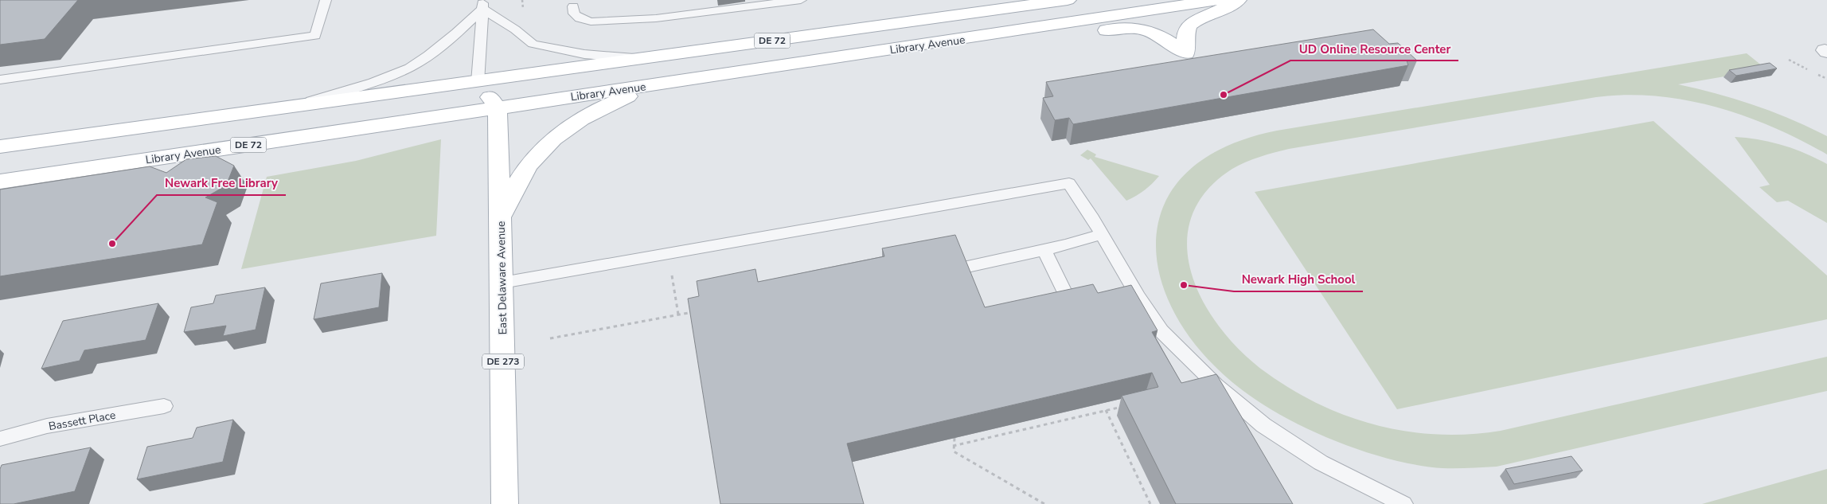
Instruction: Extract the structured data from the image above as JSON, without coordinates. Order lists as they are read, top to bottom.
{
  "streets": {
    "main road": [
      "DE 72",
      "Library Avenue",
      "East Delaware Avenue",
      "DE 273"
    ],
    "lane": ["Bassett Place"]
  },
  "crossings": [
    ["Library Avenue", "East Delaware Avenue"]
  ],
  "places": ["UD Online Resource Center", "Newark Free Library", "Newark High School"]
}
